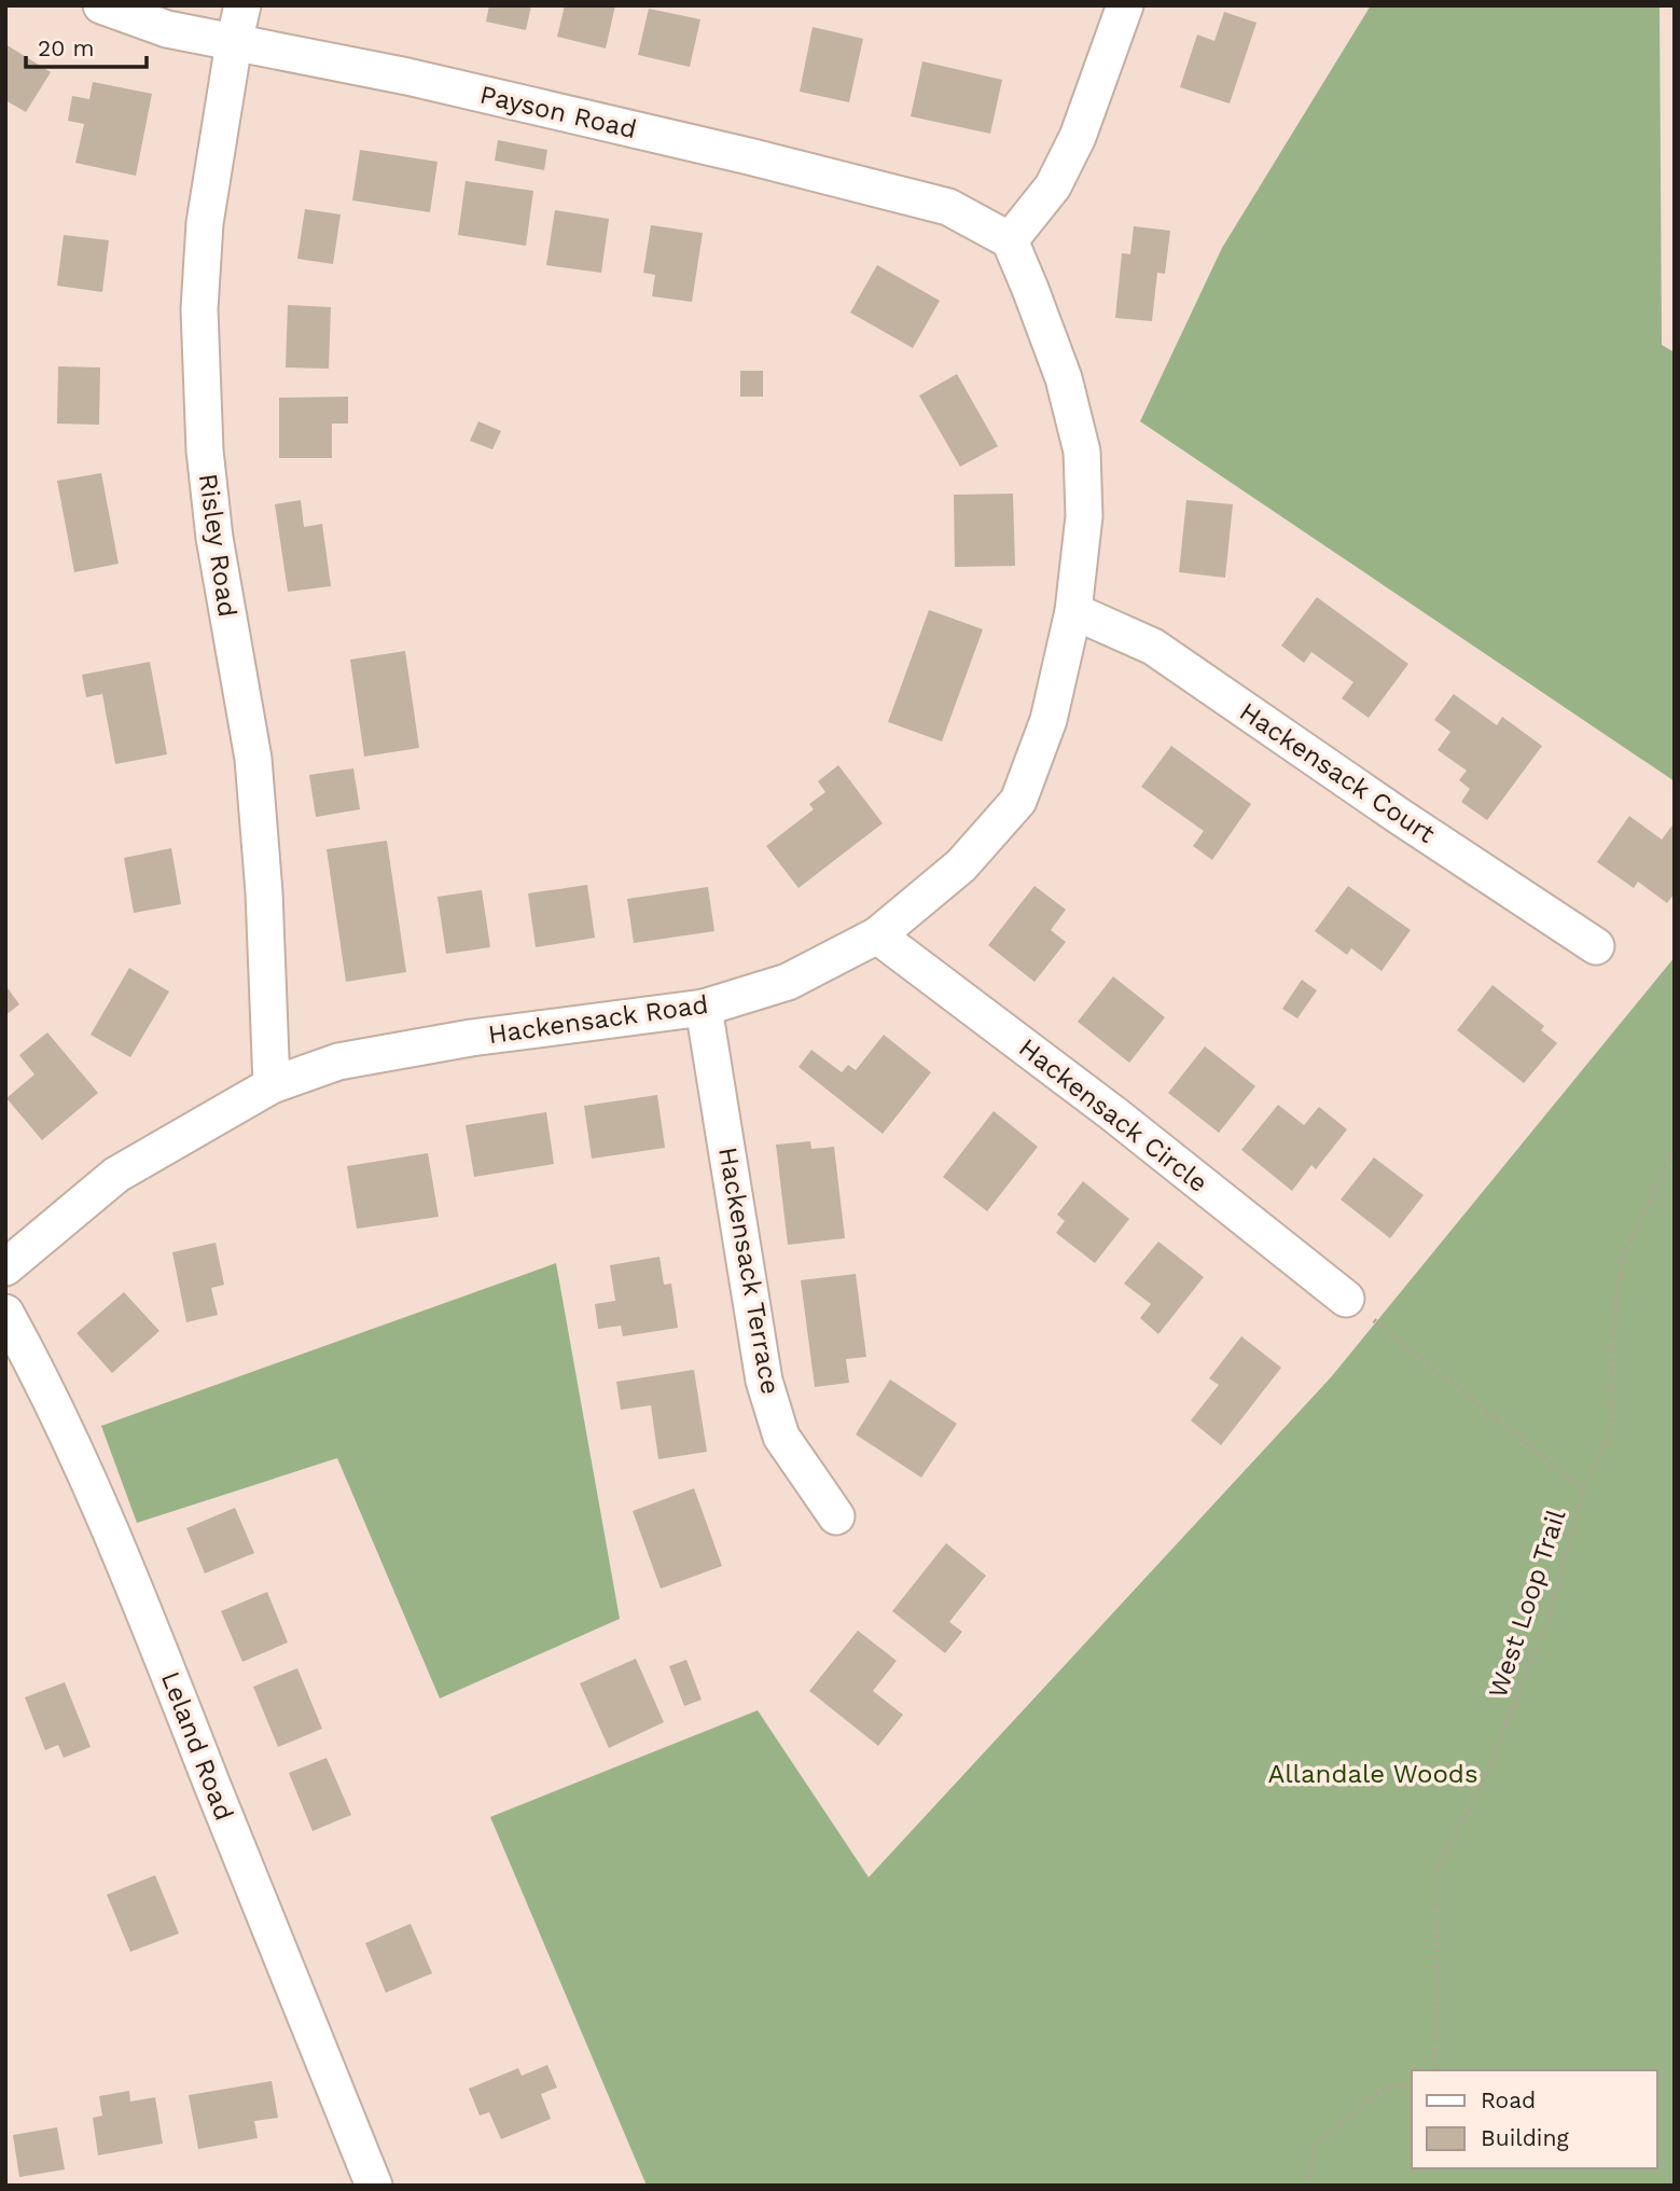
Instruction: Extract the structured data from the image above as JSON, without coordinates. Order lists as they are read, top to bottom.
{
  "streets": {
    "street": [
      "Payson Road",
      "Risley Road",
      "Hackensack Court",
      "Hackensack Road",
      "Hackensack Circle",
      "Hackensack Terrace",
      "Leland Road"
    ],
    "path": ["West Loop Trail"]
  },
  "crossings": [
    ["Payson Road", "Risley Road"],
    ["Payson Road", "Hackensack Road"],
    ["Risley Road", "Hackensack Road"],
    ["Hackensack Court", "Hackensack Road"],
    ["Hackensack Road", "Hackensack Circle"],
    ["Hackensack Road", "Hackensack Terrace"]
  ],
  "parks": ["Allandale Woods"],
  "legend": ["Road", "Building"],
  "scale_bar": "20 m"
}
